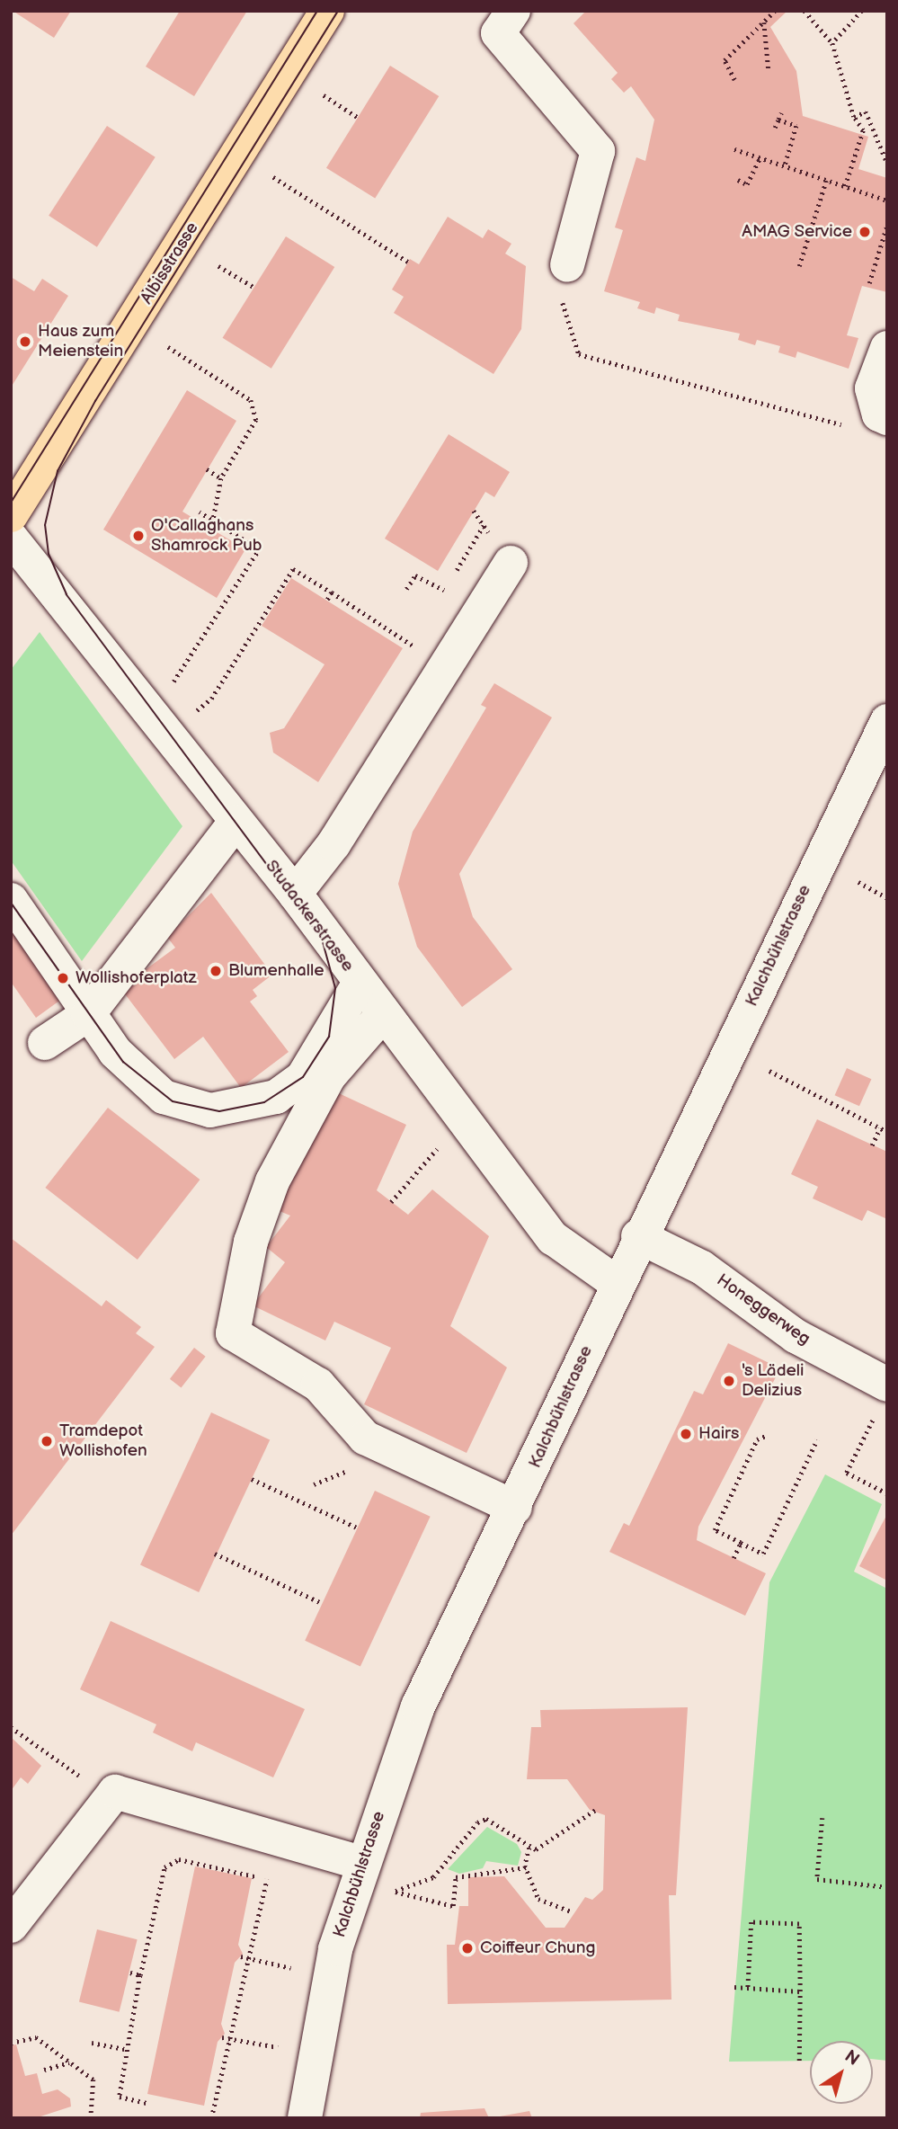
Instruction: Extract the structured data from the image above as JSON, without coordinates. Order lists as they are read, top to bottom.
{
  "streets": {
    "main road": ["Albisstrasse"],
    "street": ["Studackerstrasse", "Kalchbühlstrasse", "Honeggerweg"]
  },
  "crossings": [
    ["Studackerstrasse", "Kalchbühlstrasse"],
    ["Kalchbühlstrasse", "Honeggerweg"]
  ],
  "places": [
    "AMAG Service",
    "Haus zum Meienstein",
    "O'Callaghans Shamrock Pub",
    "Blumenhalle",
    "Wollishoferplatz",
    "'s Lädeli Delizius",
    "Hairs",
    "Tramdepot Wollishofen",
    "Coiffeur Chung"
  ],
  "north": "top right"
}
